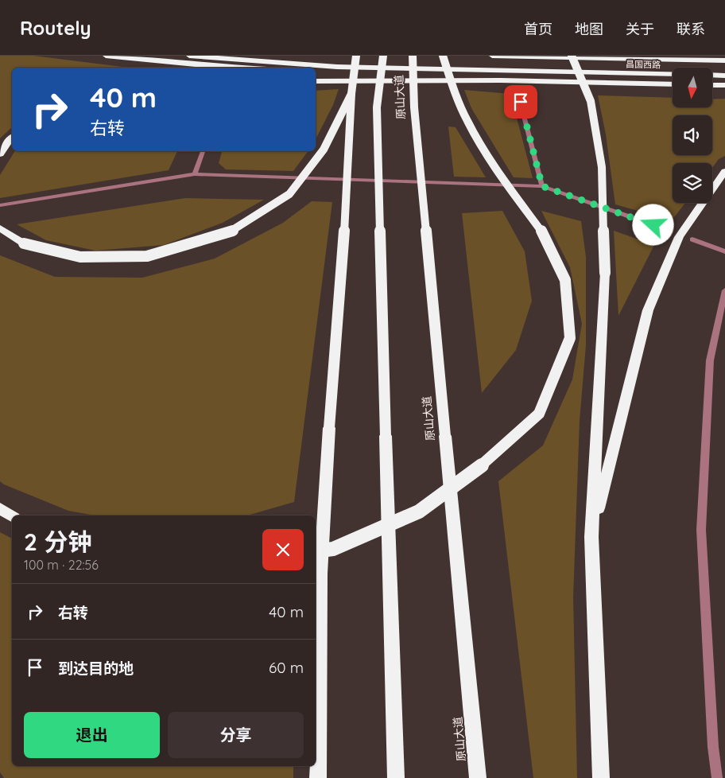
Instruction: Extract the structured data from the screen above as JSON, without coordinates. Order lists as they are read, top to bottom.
{
  "streets": {
    "highway": ["昌国西路", "原山大道"]
  },
  "north": "bottom",
  "page": {
    "header": "Routely",
    "nav": [
      "首页",
      "地图",
      "关于",
      "联系"
    ],
    "turn": ["40 m", "右转"],
    "heading": ["2 分钟", "100 m · 22:56"],
    "list": [
      {
        "name": "右转",
        "value": "40 m"
      },
      {
        "name": "到达目的地",
        "value": "60 m"
      }
    ],
    "buttons": ["退出", "分享"]
  }
}
